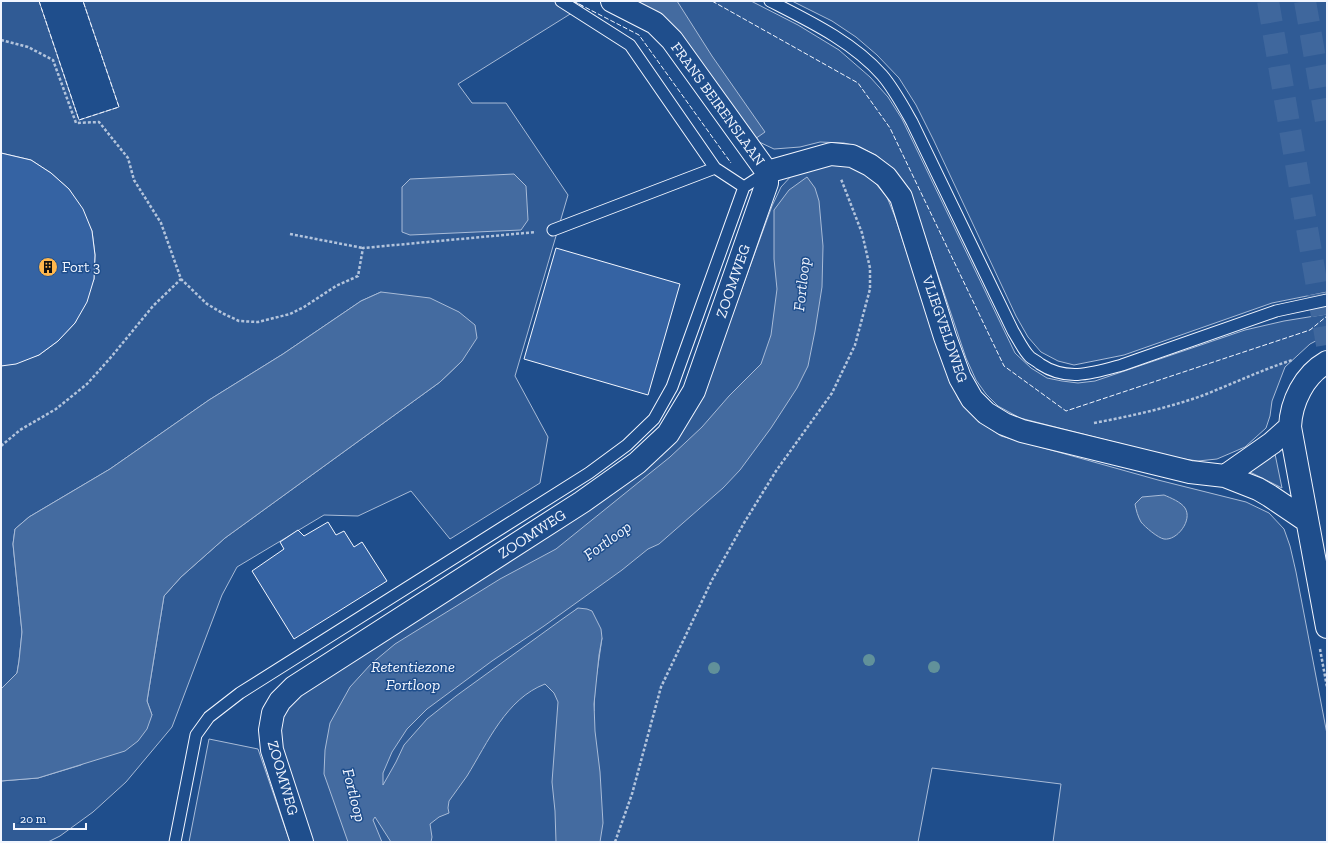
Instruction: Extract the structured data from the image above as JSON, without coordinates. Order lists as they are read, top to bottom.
{
  "streets": {
    "street": ["FRANS BEIRENSLAAN", "ZOOMWEG", "VLIEGVELDWEG"]
  },
  "crossings": [
    ["FRANS BEIRENSLAAN", "ZOOMWEG"],
    ["FRANS BEIRENSLAAN", "VLIEGVELDWEG"]
  ],
  "water": ["Fortloop", "Retentiezone Fortloop"],
  "places": {
    "building": ["Fort 3"]
  },
  "scale_bar": "20 m"
}
